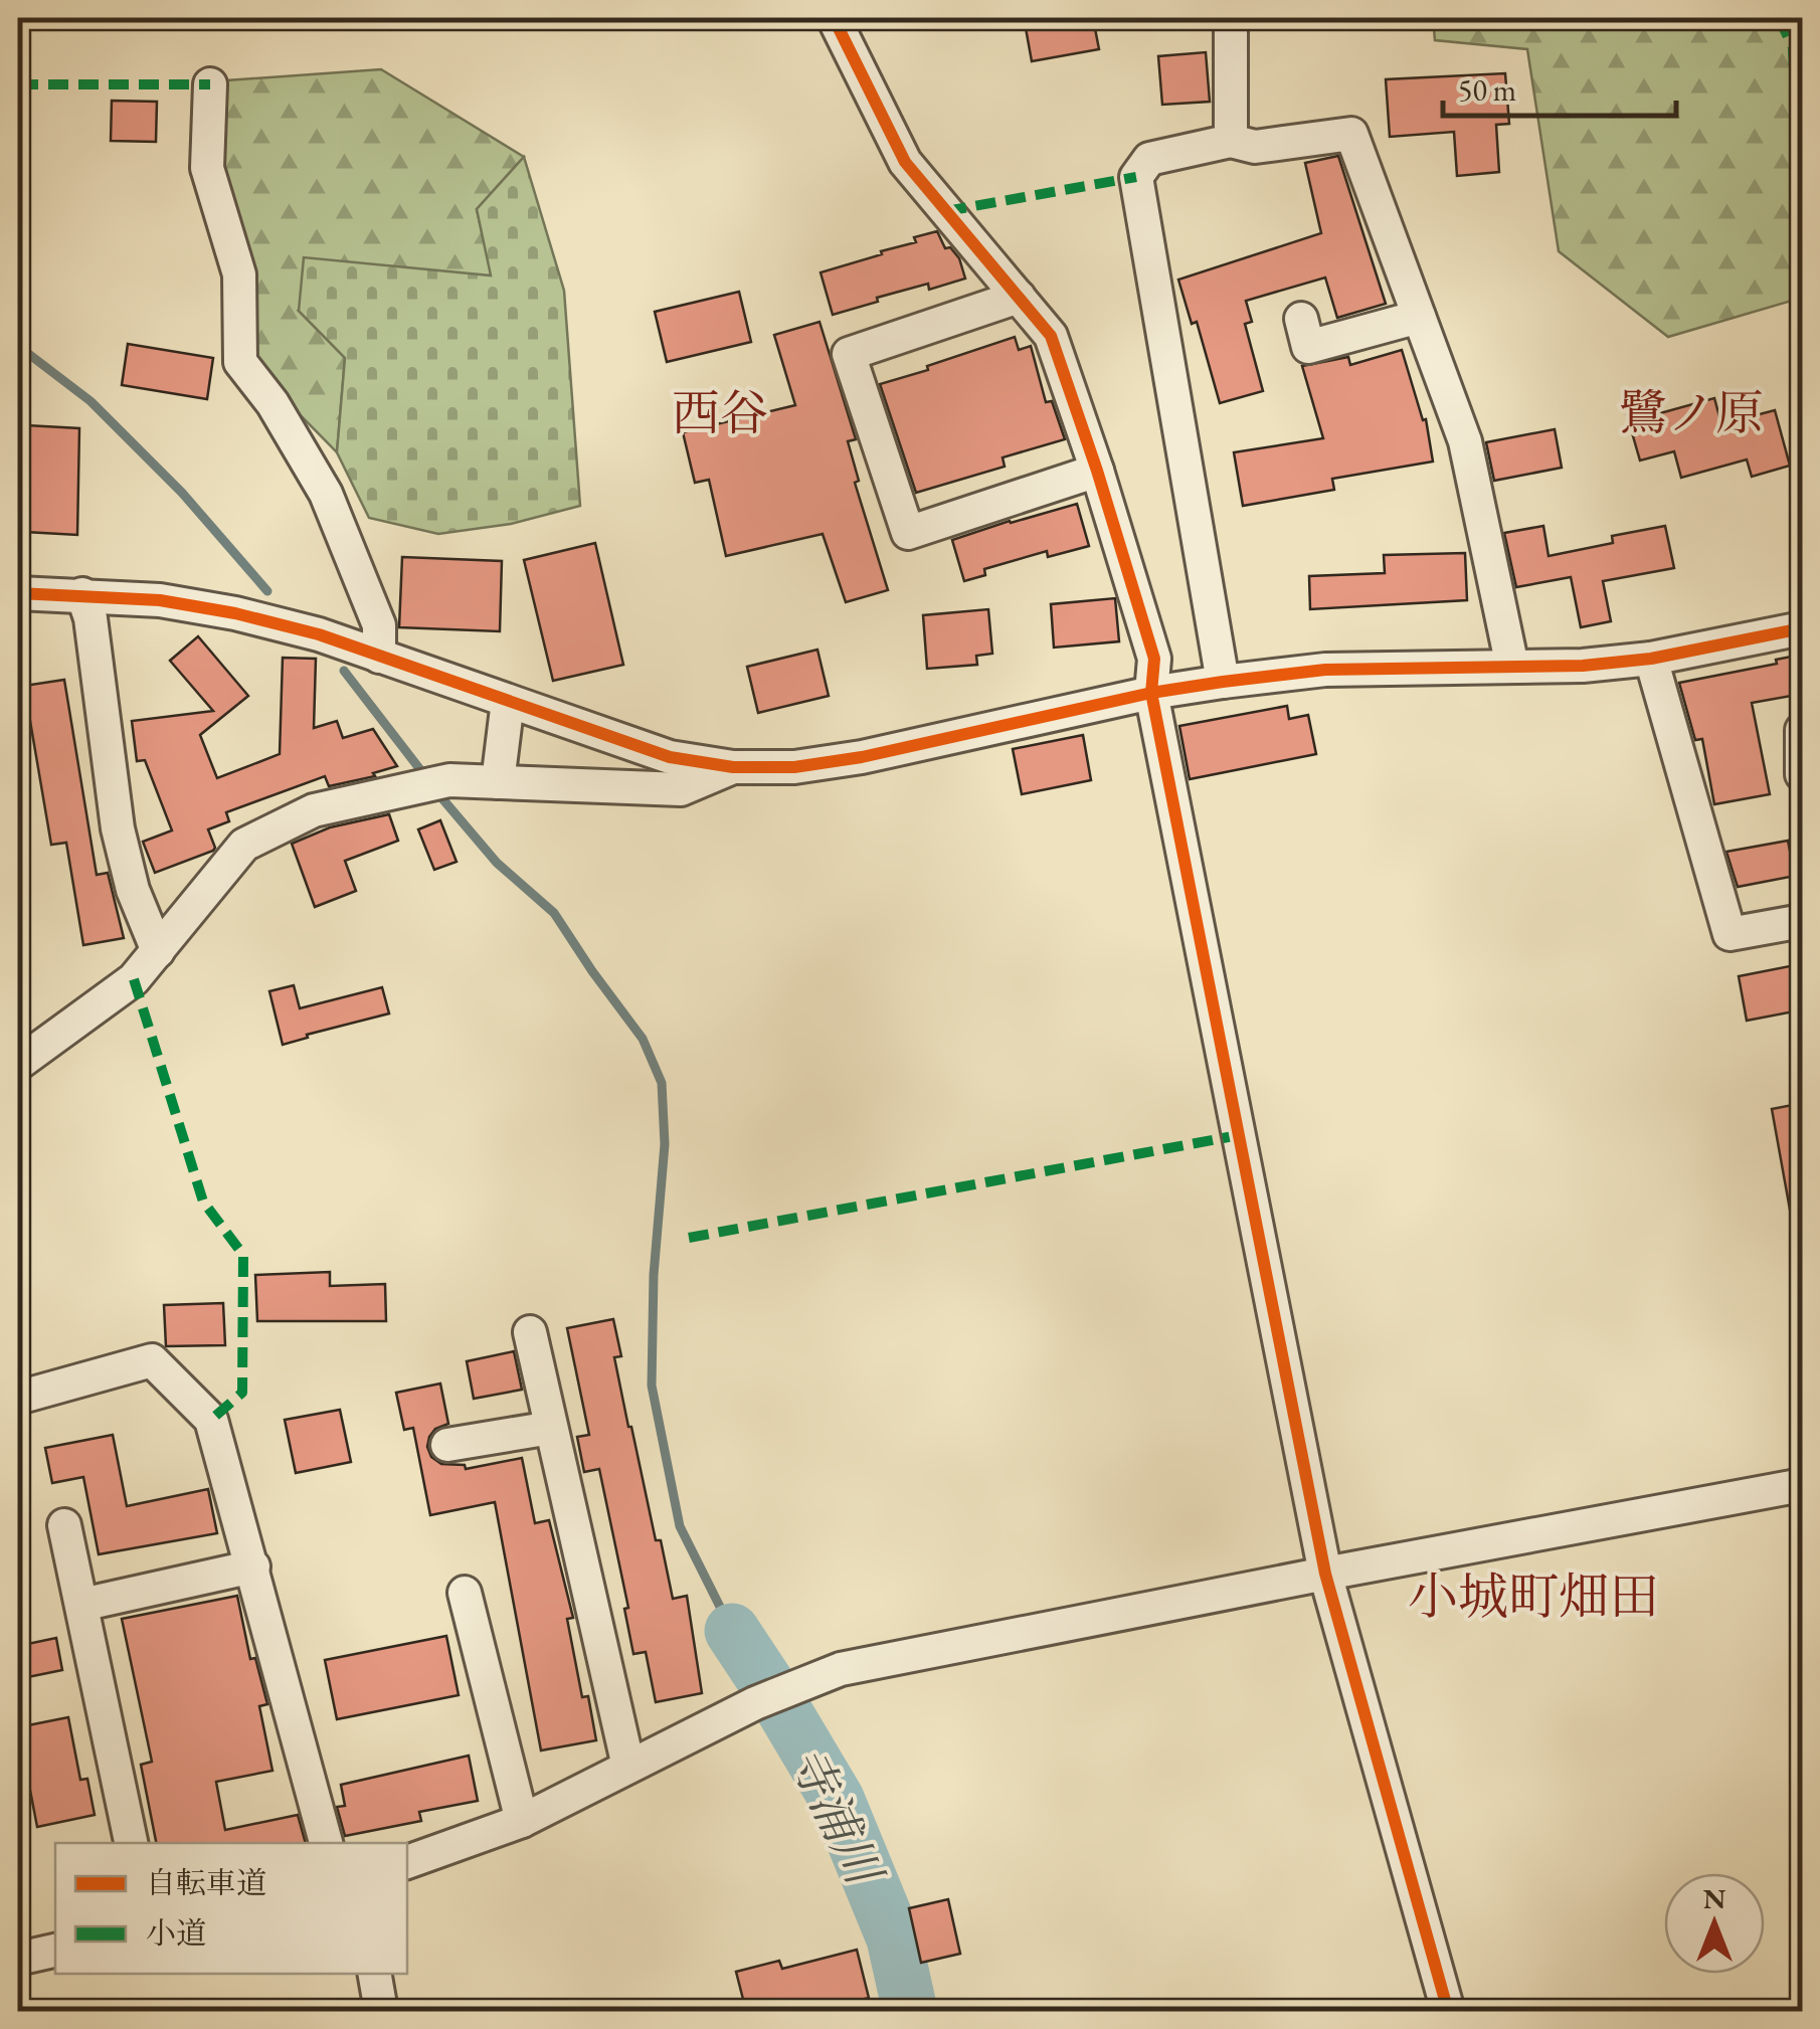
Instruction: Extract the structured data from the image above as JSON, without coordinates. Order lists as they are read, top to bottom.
{
  "districts": ["西谷", "鷺ノ原", "小城町畑田"],
  "water": ["寺浦川"],
  "legend": ["自転車道", "小道"],
  "scale_bar": "50 m",
  "north": "top"
}
